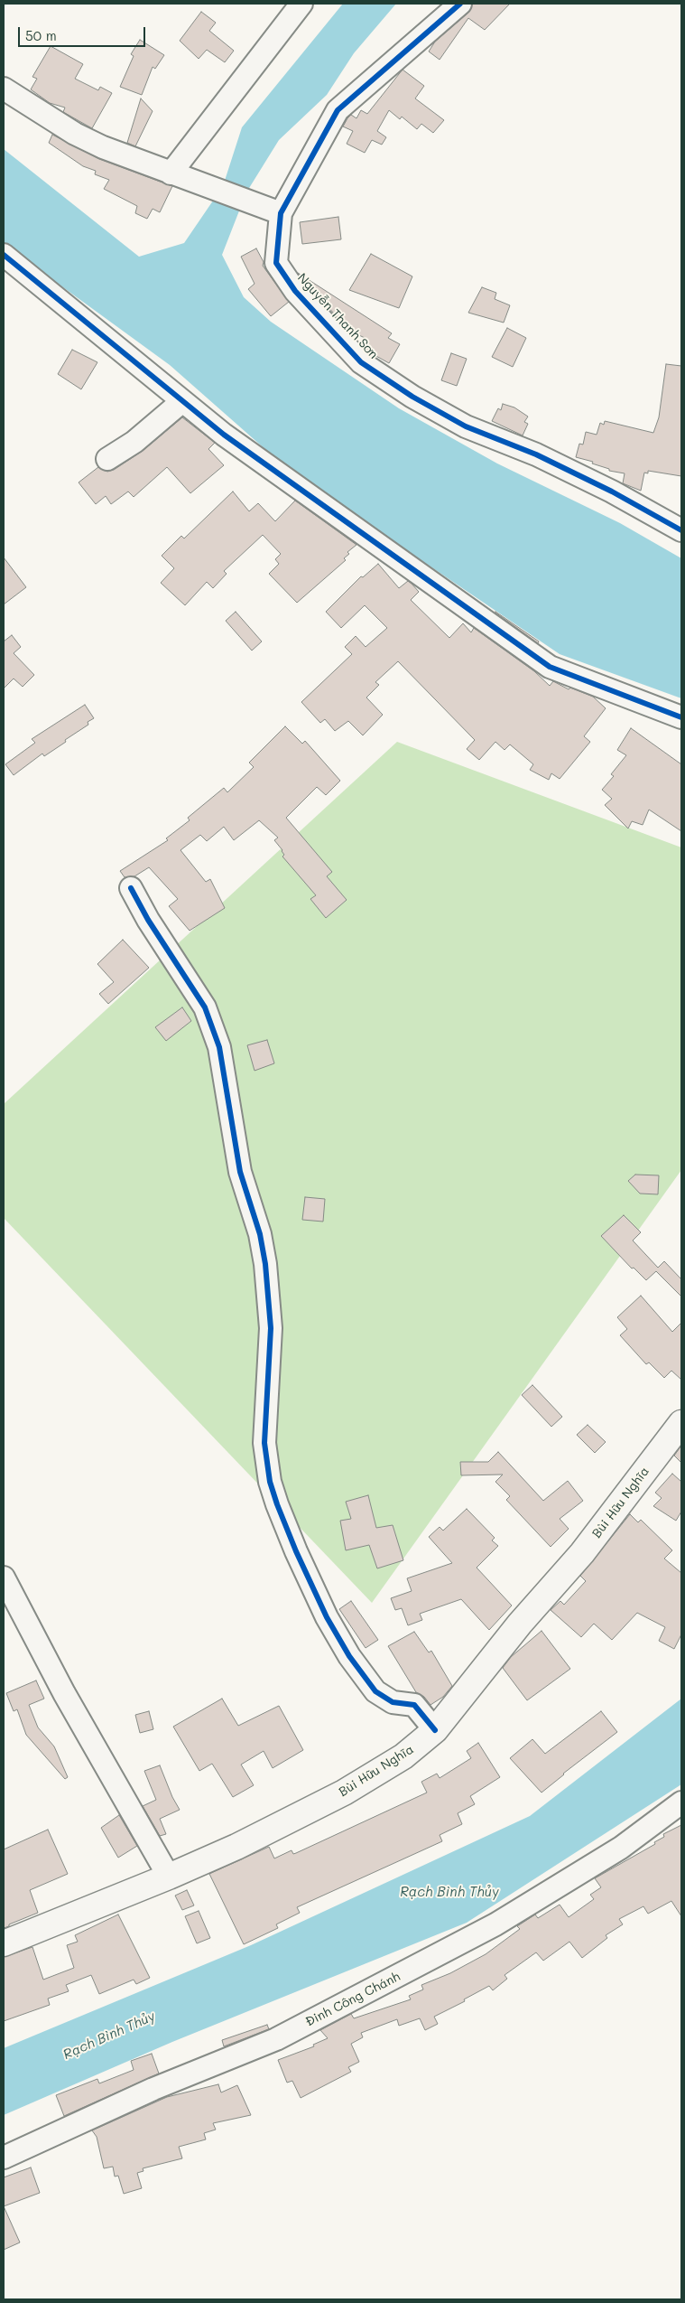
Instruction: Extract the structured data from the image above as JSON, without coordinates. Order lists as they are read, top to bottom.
{
  "streets": {
    "main road": ["Bùi Hữu Nghĩa"],
    "street": ["Nguyễn Thanh Sơn", "Đinh Công Chánh"]
  },
  "water": ["Rạch Bình Thủy"],
  "scale_bar": "50 m"
}
